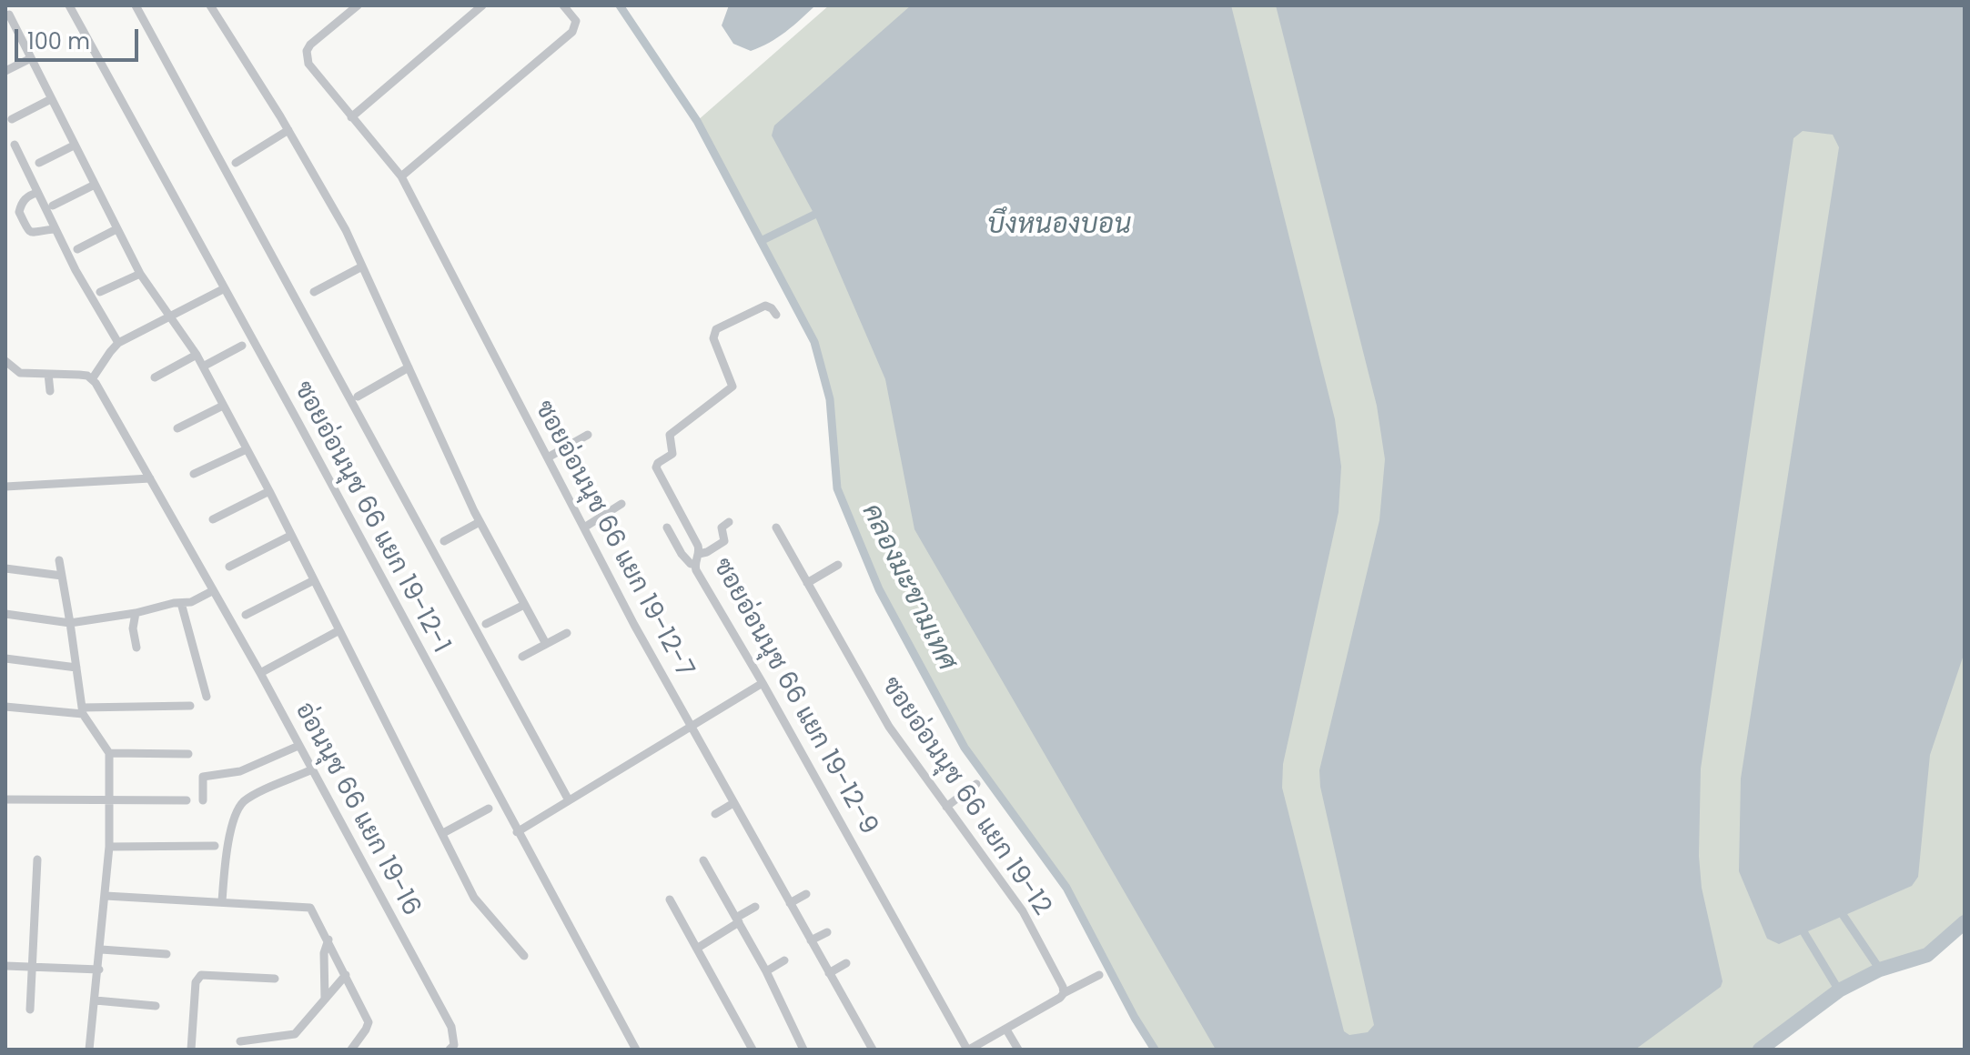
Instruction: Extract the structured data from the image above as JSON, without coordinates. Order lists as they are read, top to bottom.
{
  "streets": {
    "street": [
      "ซอยอ่อนนุช 66 แยก 19-12-1",
      "ซอยอ่อนนุช 66 แยก 19-12-7",
      "ซอยอ่อนนุช 66 แยก 19-12-9",
      "ซอยอ่อนนุช 66 แยก 19-12",
      "อ่อนนุช 66 แยก 19-16"
    ]
  },
  "water": ["บึงหนองบอน", "คลองมะขามเทศ"],
  "scale_bar": "100 m"
}
